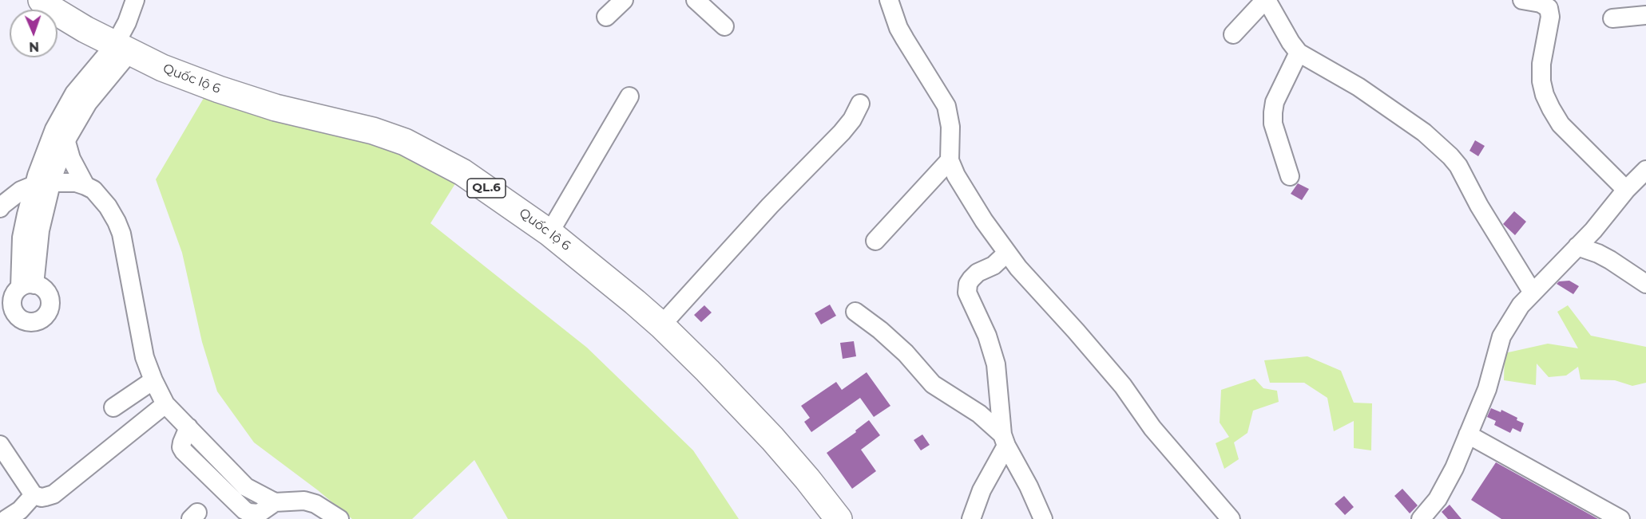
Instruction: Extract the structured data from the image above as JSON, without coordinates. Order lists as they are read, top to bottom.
{
  "streets": {
    "highway": ["Quốc lộ 6", "QL.6"]
  },
  "north": "bottom"
}
